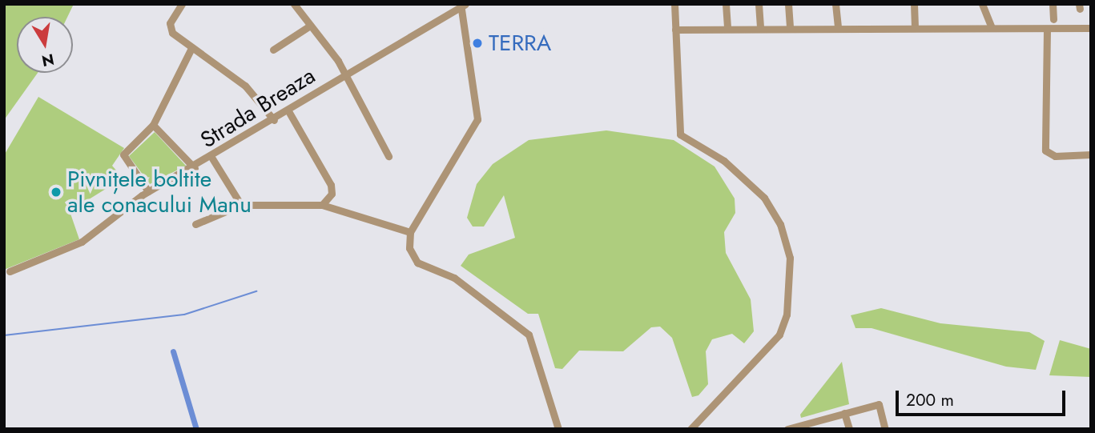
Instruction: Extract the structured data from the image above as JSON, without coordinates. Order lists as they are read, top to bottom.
{
  "streets": {
    "street": ["Strada Breaza"]
  },
  "places": ["TERRA", "Pivnițele boltite ale conacului Manu"],
  "scale_bar": "200 m",
  "north": "bottom"
}
